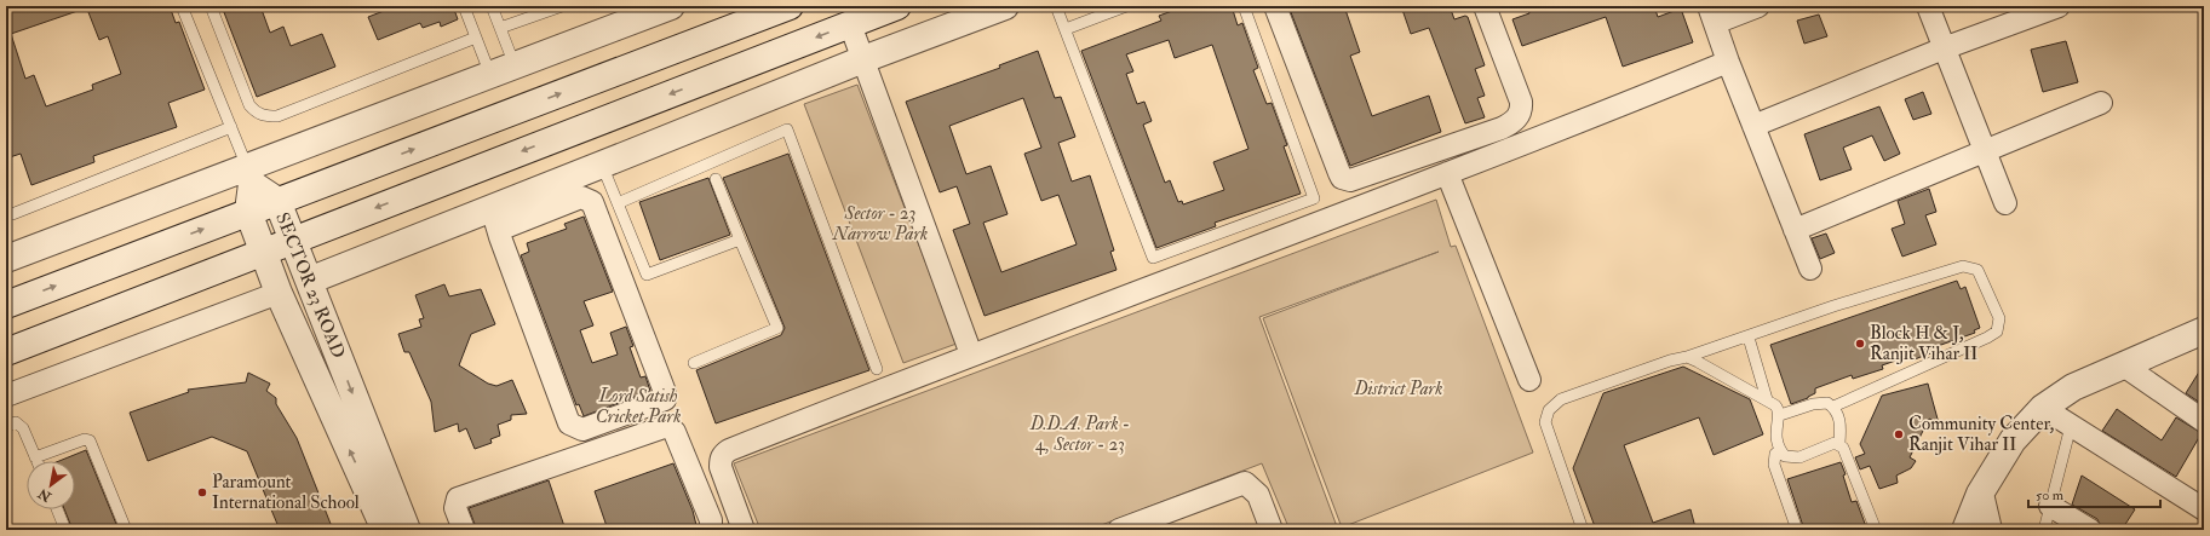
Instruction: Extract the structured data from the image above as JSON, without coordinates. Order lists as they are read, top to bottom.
{
  "streets": {
    "street": ["SECTOR 23 ROAD"]
  },
  "parks": [
    "Sector - 23 Narrow Park",
    "District Park",
    "Lord Satish Cricket Park",
    "D.D.A. Park - 4, Sector - 23"
  ],
  "places": ["Block H & J, Ranjit Vihar II", "Community Center, Ranjit Vihar II", "Paramount International School"],
  "scale_bar": "50 m",
  "north": "bottom left"
}
